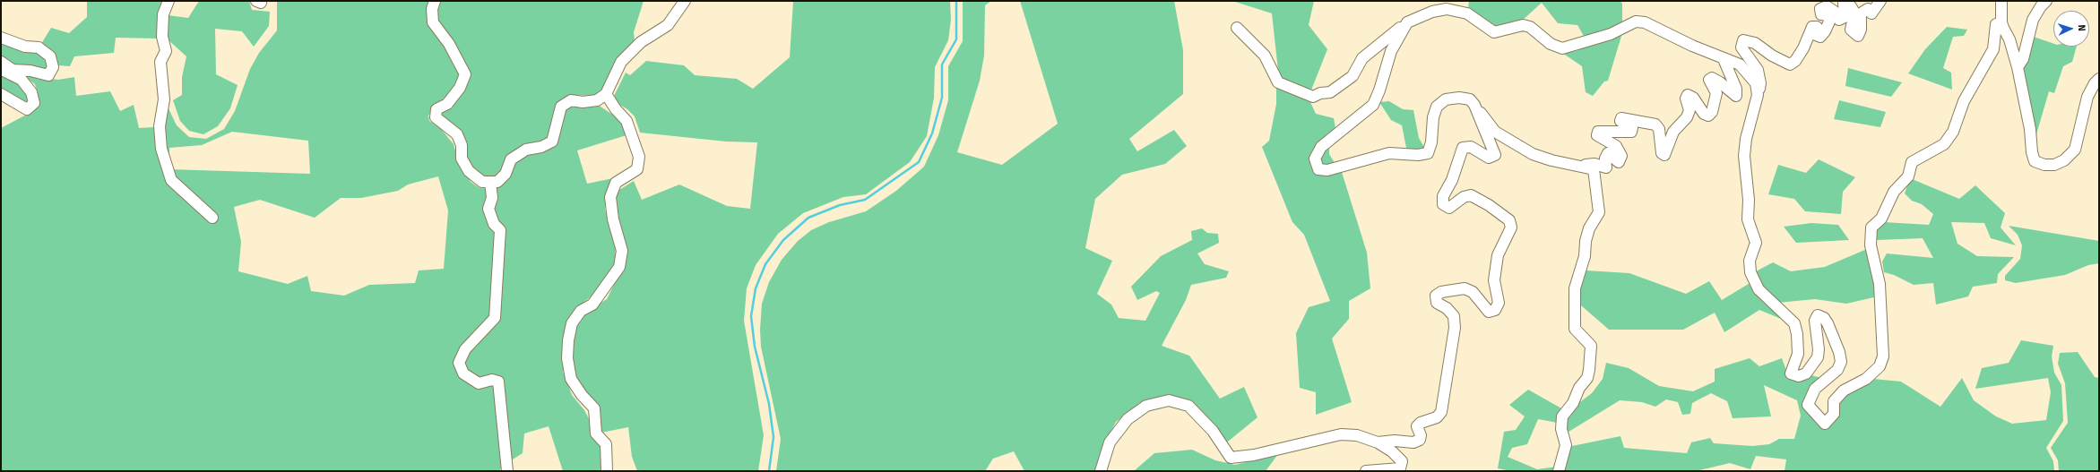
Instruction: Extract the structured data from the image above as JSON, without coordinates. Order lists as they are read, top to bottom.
{
  "north": "right"
}
